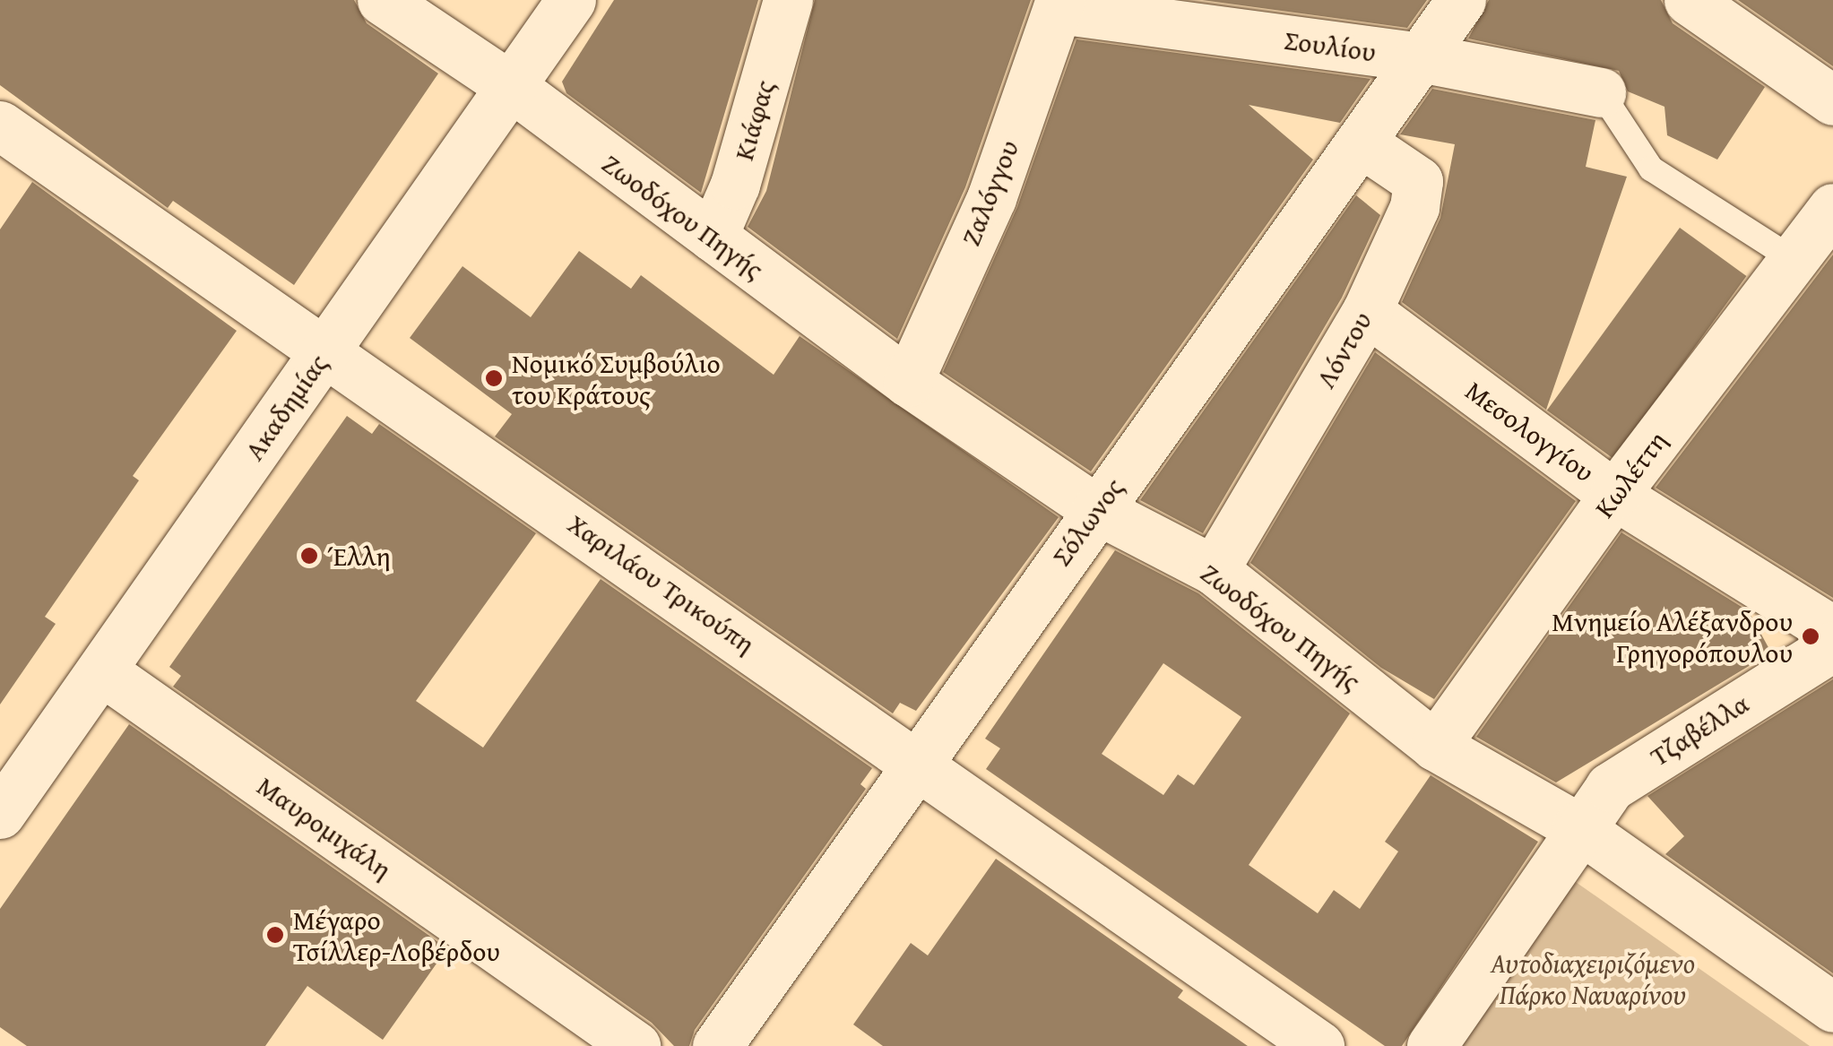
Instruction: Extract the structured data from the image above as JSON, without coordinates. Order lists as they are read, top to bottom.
{
  "streets": {
    "street": [
      "Σουλίου",
      "Κιάφας",
      "Ζαλόγγου",
      "Ζωοδόχου Πηγής",
      "Λόντου",
      "Ακαδημίας",
      "Μεσολογγίου",
      "Κωλέττη",
      "Σόλωνος",
      "Χαριλάου Τρικούπη",
      "Τζαβέλλα",
      "Μαυρομιχάλη"
    ]
  },
  "crossings": [
    ["Σουλίου", "Ζαλόγγου"],
    ["Σουλίου", "Σόλωνος"],
    ["Κιάφας", "Ζωοδόχου Πηγής"],
    ["Ζαλόγγου", "Ζωοδόχου Πηγής"],
    ["Ζωοδόχου Πηγής", "Λόντου"],
    ["Ζωοδόχου Πηγής", "Ακαδημίας"],
    ["Ζωοδόχου Πηγής", "Κωλέττη"],
    ["Ζωοδόχου Πηγής", "Σόλωνος"],
    ["Ζωοδόχου Πηγής", "Τζαβέλλα"],
    ["Λόντου", "Μεσολογγίου"],
    ["Λόντου", "Σόλωνος"],
    ["Ακαδημίας", "Χαριλάου Τρικούπη"],
    ["Ακαδημίας", "Μαυρομιχάλη"],
    ["Μεσολογγίου", "Κωλέττη"],
    ["Σόλωνος", "Χαριλάου Τρικούπη"]
  ],
  "parks": ["Αυτοδιαχειριζόμενο Πάρκο Ναυαρίνου"],
  "places": [
    "Νομικό Συμβούλιο του Κράτους",
    "Έλλη",
    "Μνημείο Αλέξανδρου Γρηγορόπουλου",
    "Μέγαρο Τσίλλερ-Λοβέρδου"
  ]
}
